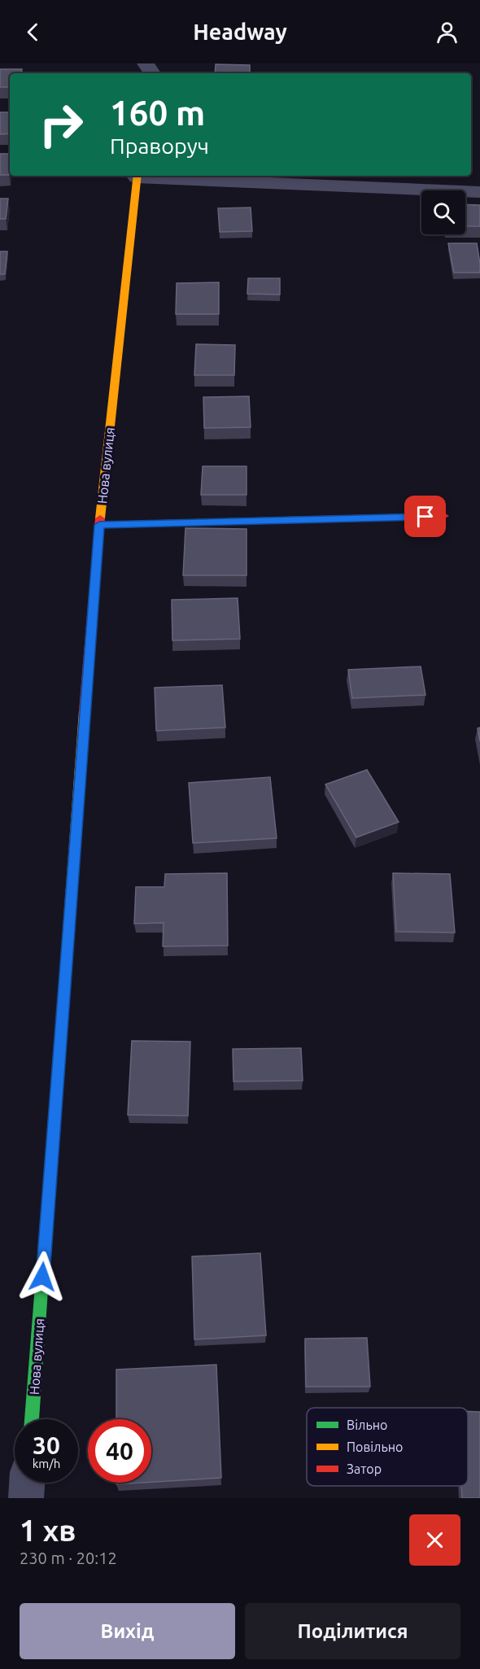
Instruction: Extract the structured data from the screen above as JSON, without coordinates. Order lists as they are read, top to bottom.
{
  "streets": {
    "street": ["Нова вулиця"]
  },
  "legend": ["Вільно", "Повільно", "Затор"],
  "page": {
    "header": "Headway",
    "turn": ["160 m", "Праворуч"],
    "speed": "30 km/h",
    "limit": "40",
    "heading": ["1 хв", "230 m · 20:12"],
    "buttons": ["Вихід", "Поділитися"]
  }
}
